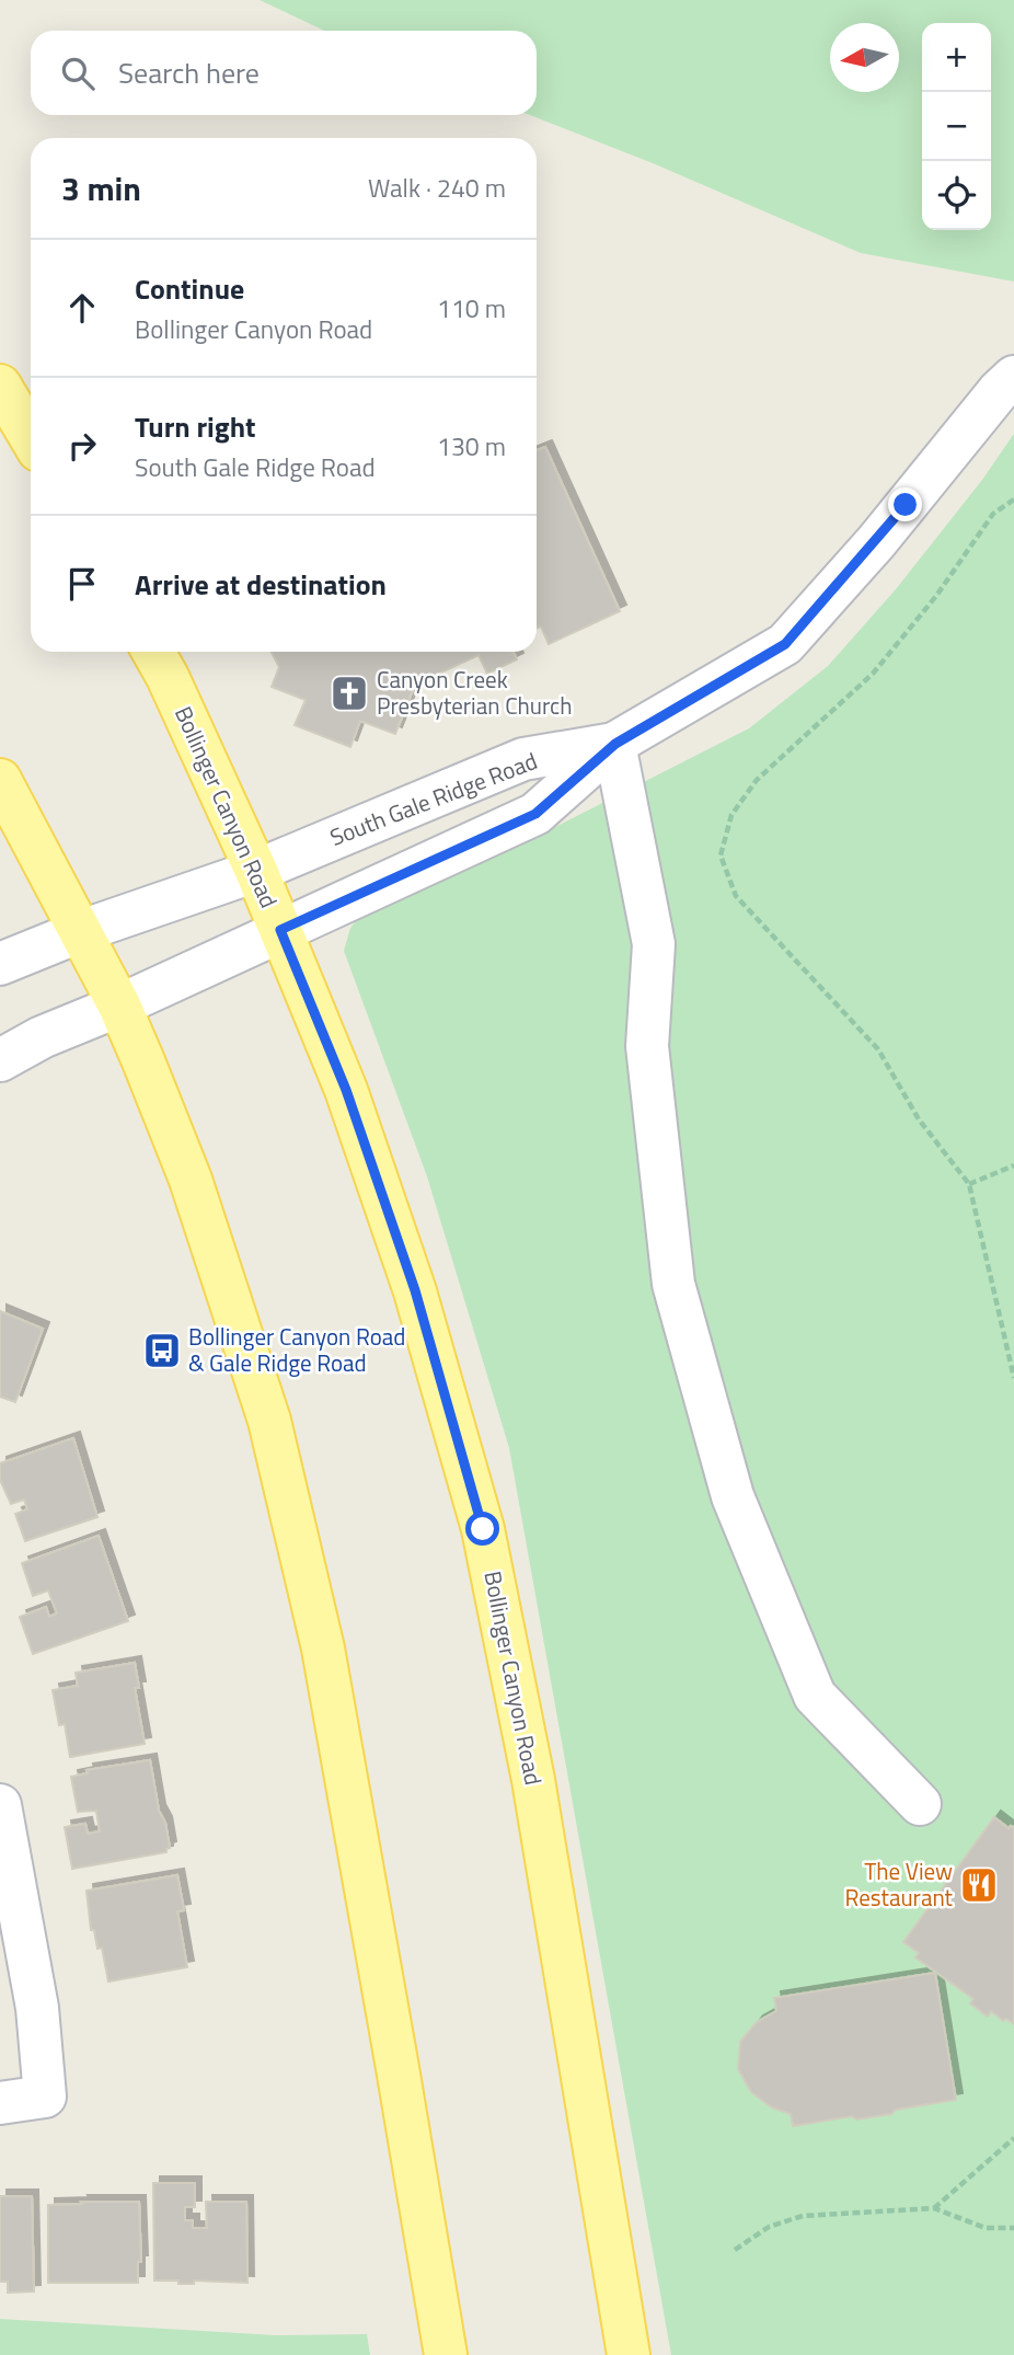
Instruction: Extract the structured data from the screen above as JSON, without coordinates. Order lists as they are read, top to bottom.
{
  "streets": {
    "main road": ["Bollinger Canyon Road"],
    "street": ["South Gale Ridge Road"]
  },
  "crossings": [
    ["South Gale Ridge Road", "Bollinger Canyon Road"]
  ],
  "places": {
    "church": ["Canyon Creek Presbyterian Church"],
    "bus stop": ["Bollinger Canyon Road & Gale Ridge Road"],
    "restaurant": ["The View Restaurant"]
  },
  "north": "left",
  "page": {
    "map_buttons": ["+", "−"],
    "search": "Search here",
    "heading": ["3 min", "Walk · 240 m"],
    "list": [
      ["Continue", "Bollinger Canyon Road", "110 m"],
      ["Turn right", "South Gale Ridge Road", "130 m"],
      "Arrive at destination"
    ]
  }
}
